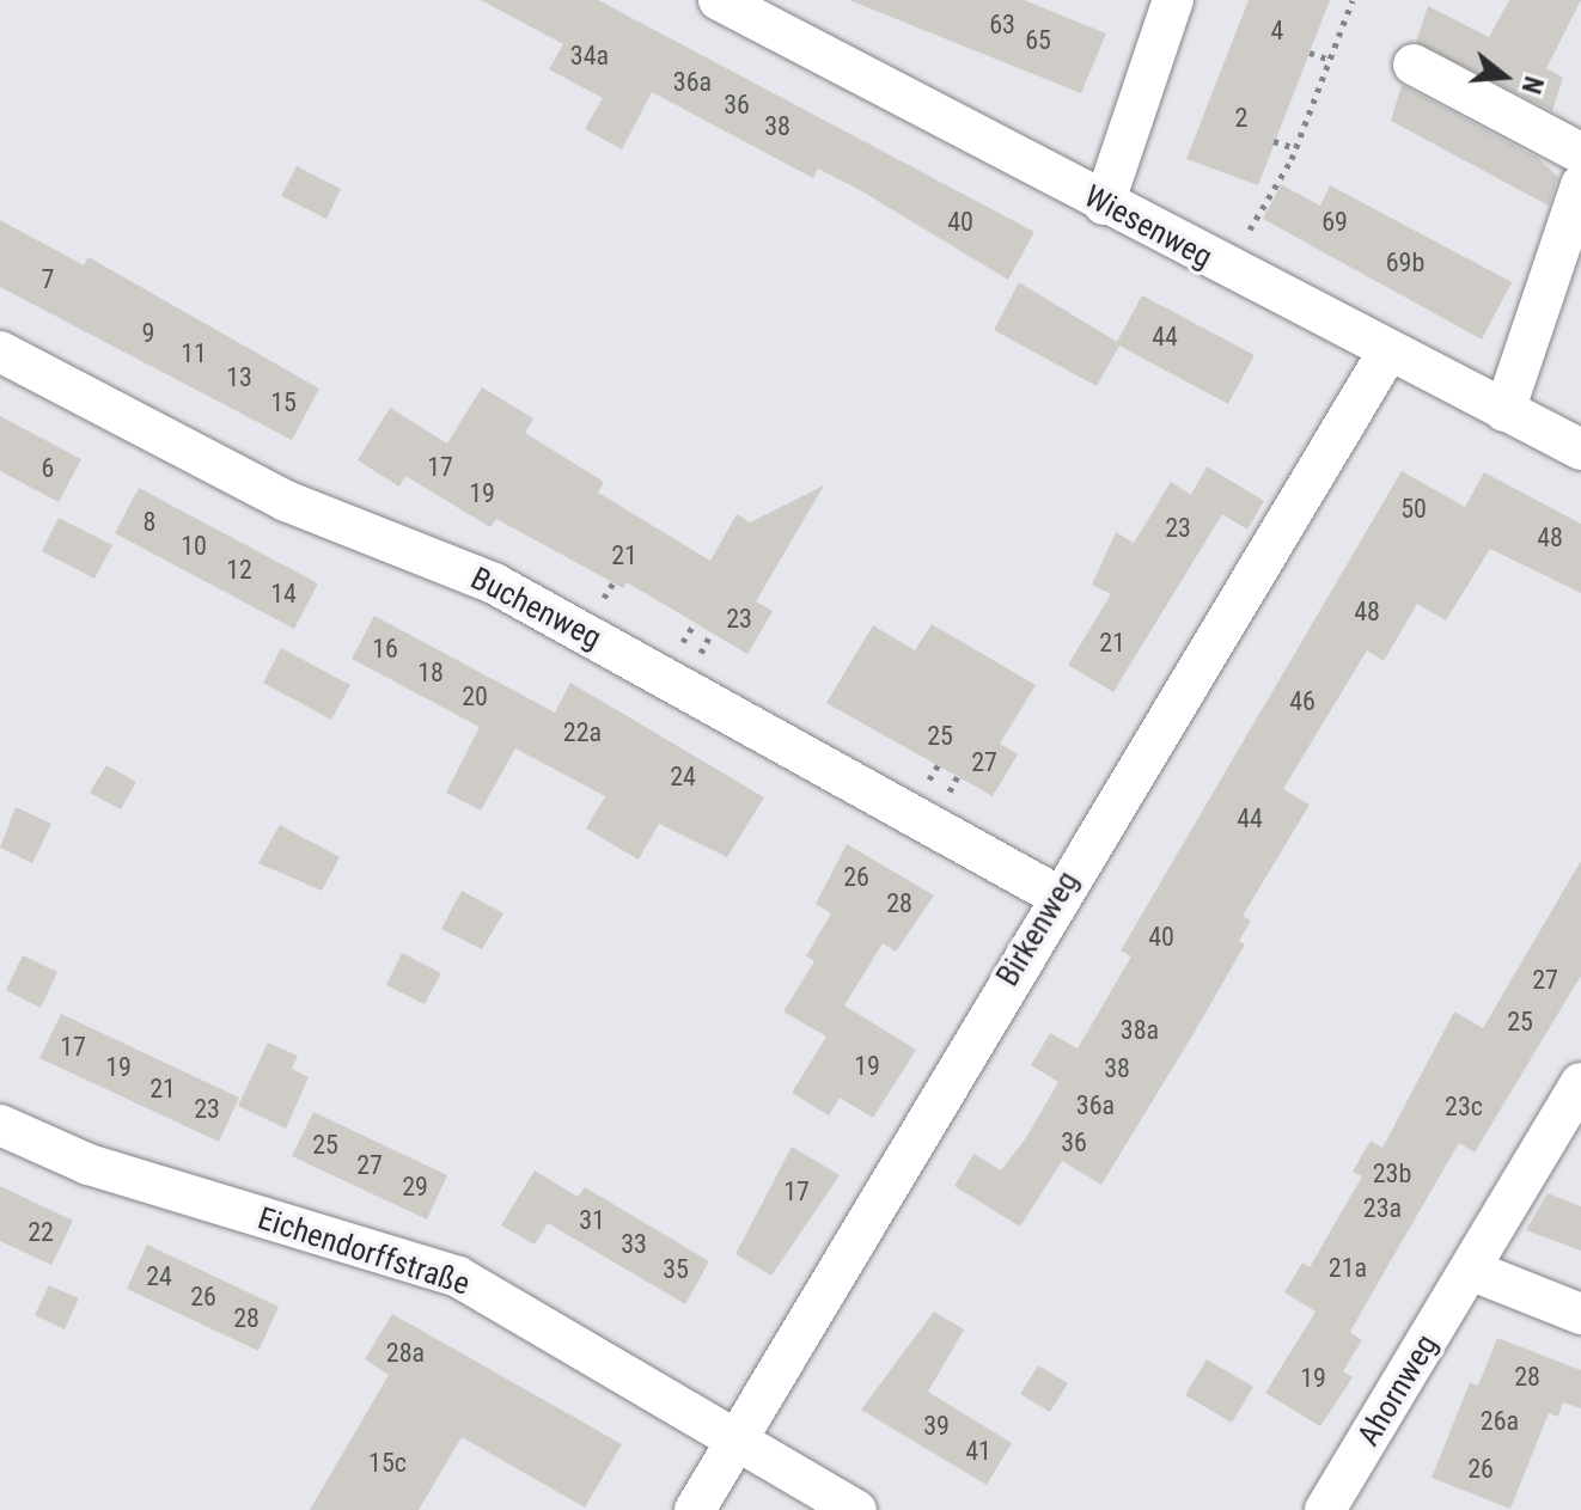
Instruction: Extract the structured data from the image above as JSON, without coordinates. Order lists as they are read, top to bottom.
{
  "streets": {
    "street": [
      "Wiesenweg",
      "Buchenweg",
      "Birkenweg",
      "Eichendorffstraße",
      "Ahornweg"
    ]
  },
  "crossings": [
    ["Wiesenweg", "Birkenweg"],
    ["Buchenweg", "Birkenweg"],
    ["Birkenweg", "Eichendorffstraße"]
  ],
  "house_numbers": [
    "63",
    "4",
    "65",
    "34a",
    "36a",
    "36",
    "2",
    "38",
    "40",
    "69",
    "69b",
    "7",
    "9",
    "44",
    "11",
    "13",
    "15",
    "17",
    "6",
    "19",
    "50",
    "8",
    "23",
    "48",
    "10",
    "21",
    "12",
    "14",
    "48",
    "23",
    "21",
    "16",
    "18",
    "20",
    "46",
    "22a",
    "25",
    "27",
    "24",
    "44",
    "26",
    "28",
    "40",
    "27",
    "25",
    "38a",
    "17",
    "19",
    "19",
    "38",
    "21",
    "36a",
    "23c",
    "23",
    "36",
    "25",
    "27",
    "23b",
    "29",
    "17",
    "23a",
    "31",
    "22",
    "33",
    "21a",
    "35",
    "24",
    "26",
    "28",
    "28a",
    "28",
    "19",
    "26a",
    "39",
    "41",
    "15c",
    "26"
  ],
  "north": "right"
}
